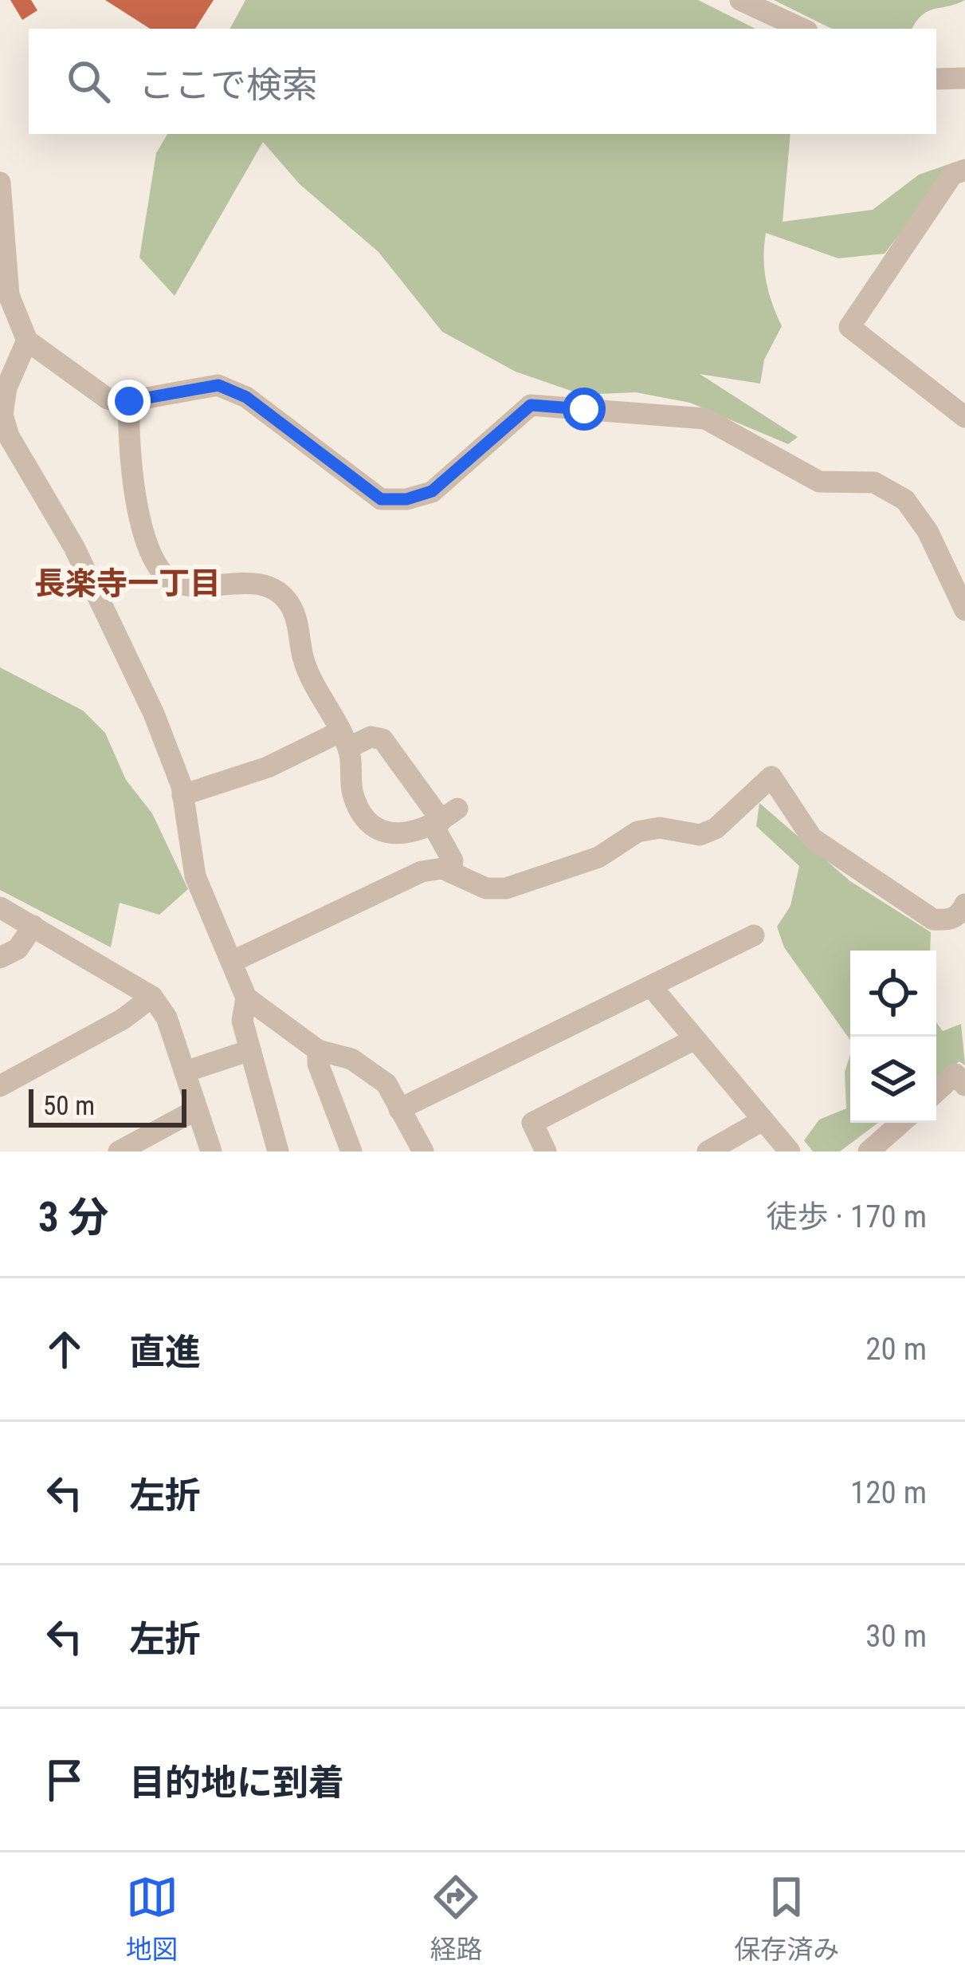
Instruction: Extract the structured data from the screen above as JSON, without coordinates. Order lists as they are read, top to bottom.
{
  "districts": ["長楽寺一丁目"],
  "scale_bar": "50 m",
  "page": {
    "search": "ここで検索",
    "scale": "50 m",
    "heading": ["3 分", "徒歩 · 170 m"],
    "list": [
      ["直進", "20 m"],
      ["左折", "120 m"],
      ["左折", "30 m"],
      "目的地に到着"
    ],
    "nav": ["地図", "経路", "保存済み"]
  }
}
